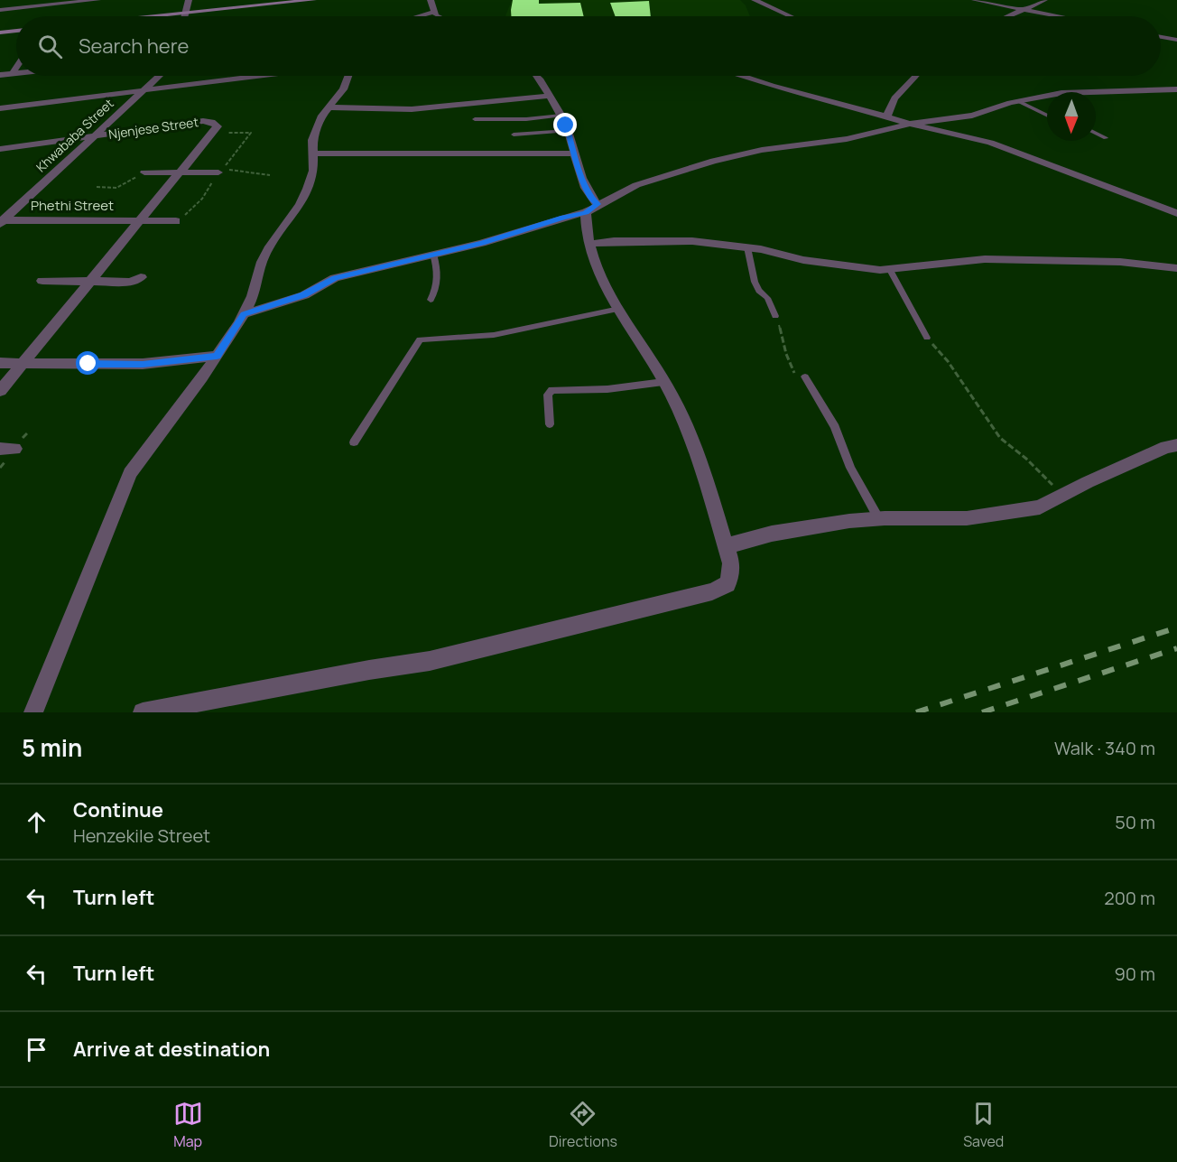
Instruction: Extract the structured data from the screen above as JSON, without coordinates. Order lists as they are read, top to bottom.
{
  "streets": {
    "street": ["Njenjese Street", "Khwababa Street", "Phethi Street"]
  },
  "crossings": [
    ["Njenjese Street", "Khwababa Street"],
    ["Njenjese Street", "Phethi Street"],
    ["Khwababa Street", "Phethi Street"]
  ],
  "north": "bottom",
  "page": {
    "search": "Search here",
    "heading": ["5 min", "Walk · 340 m"],
    "list": [
      ["Continue", "Henzekile Street", "50 m"],
      ["Turn left", "200 m"],
      ["Turn left", "90 m"],
      "Arrive at destination"
    ],
    "nav": ["Map", "Directions", "Saved"]
  }
}
